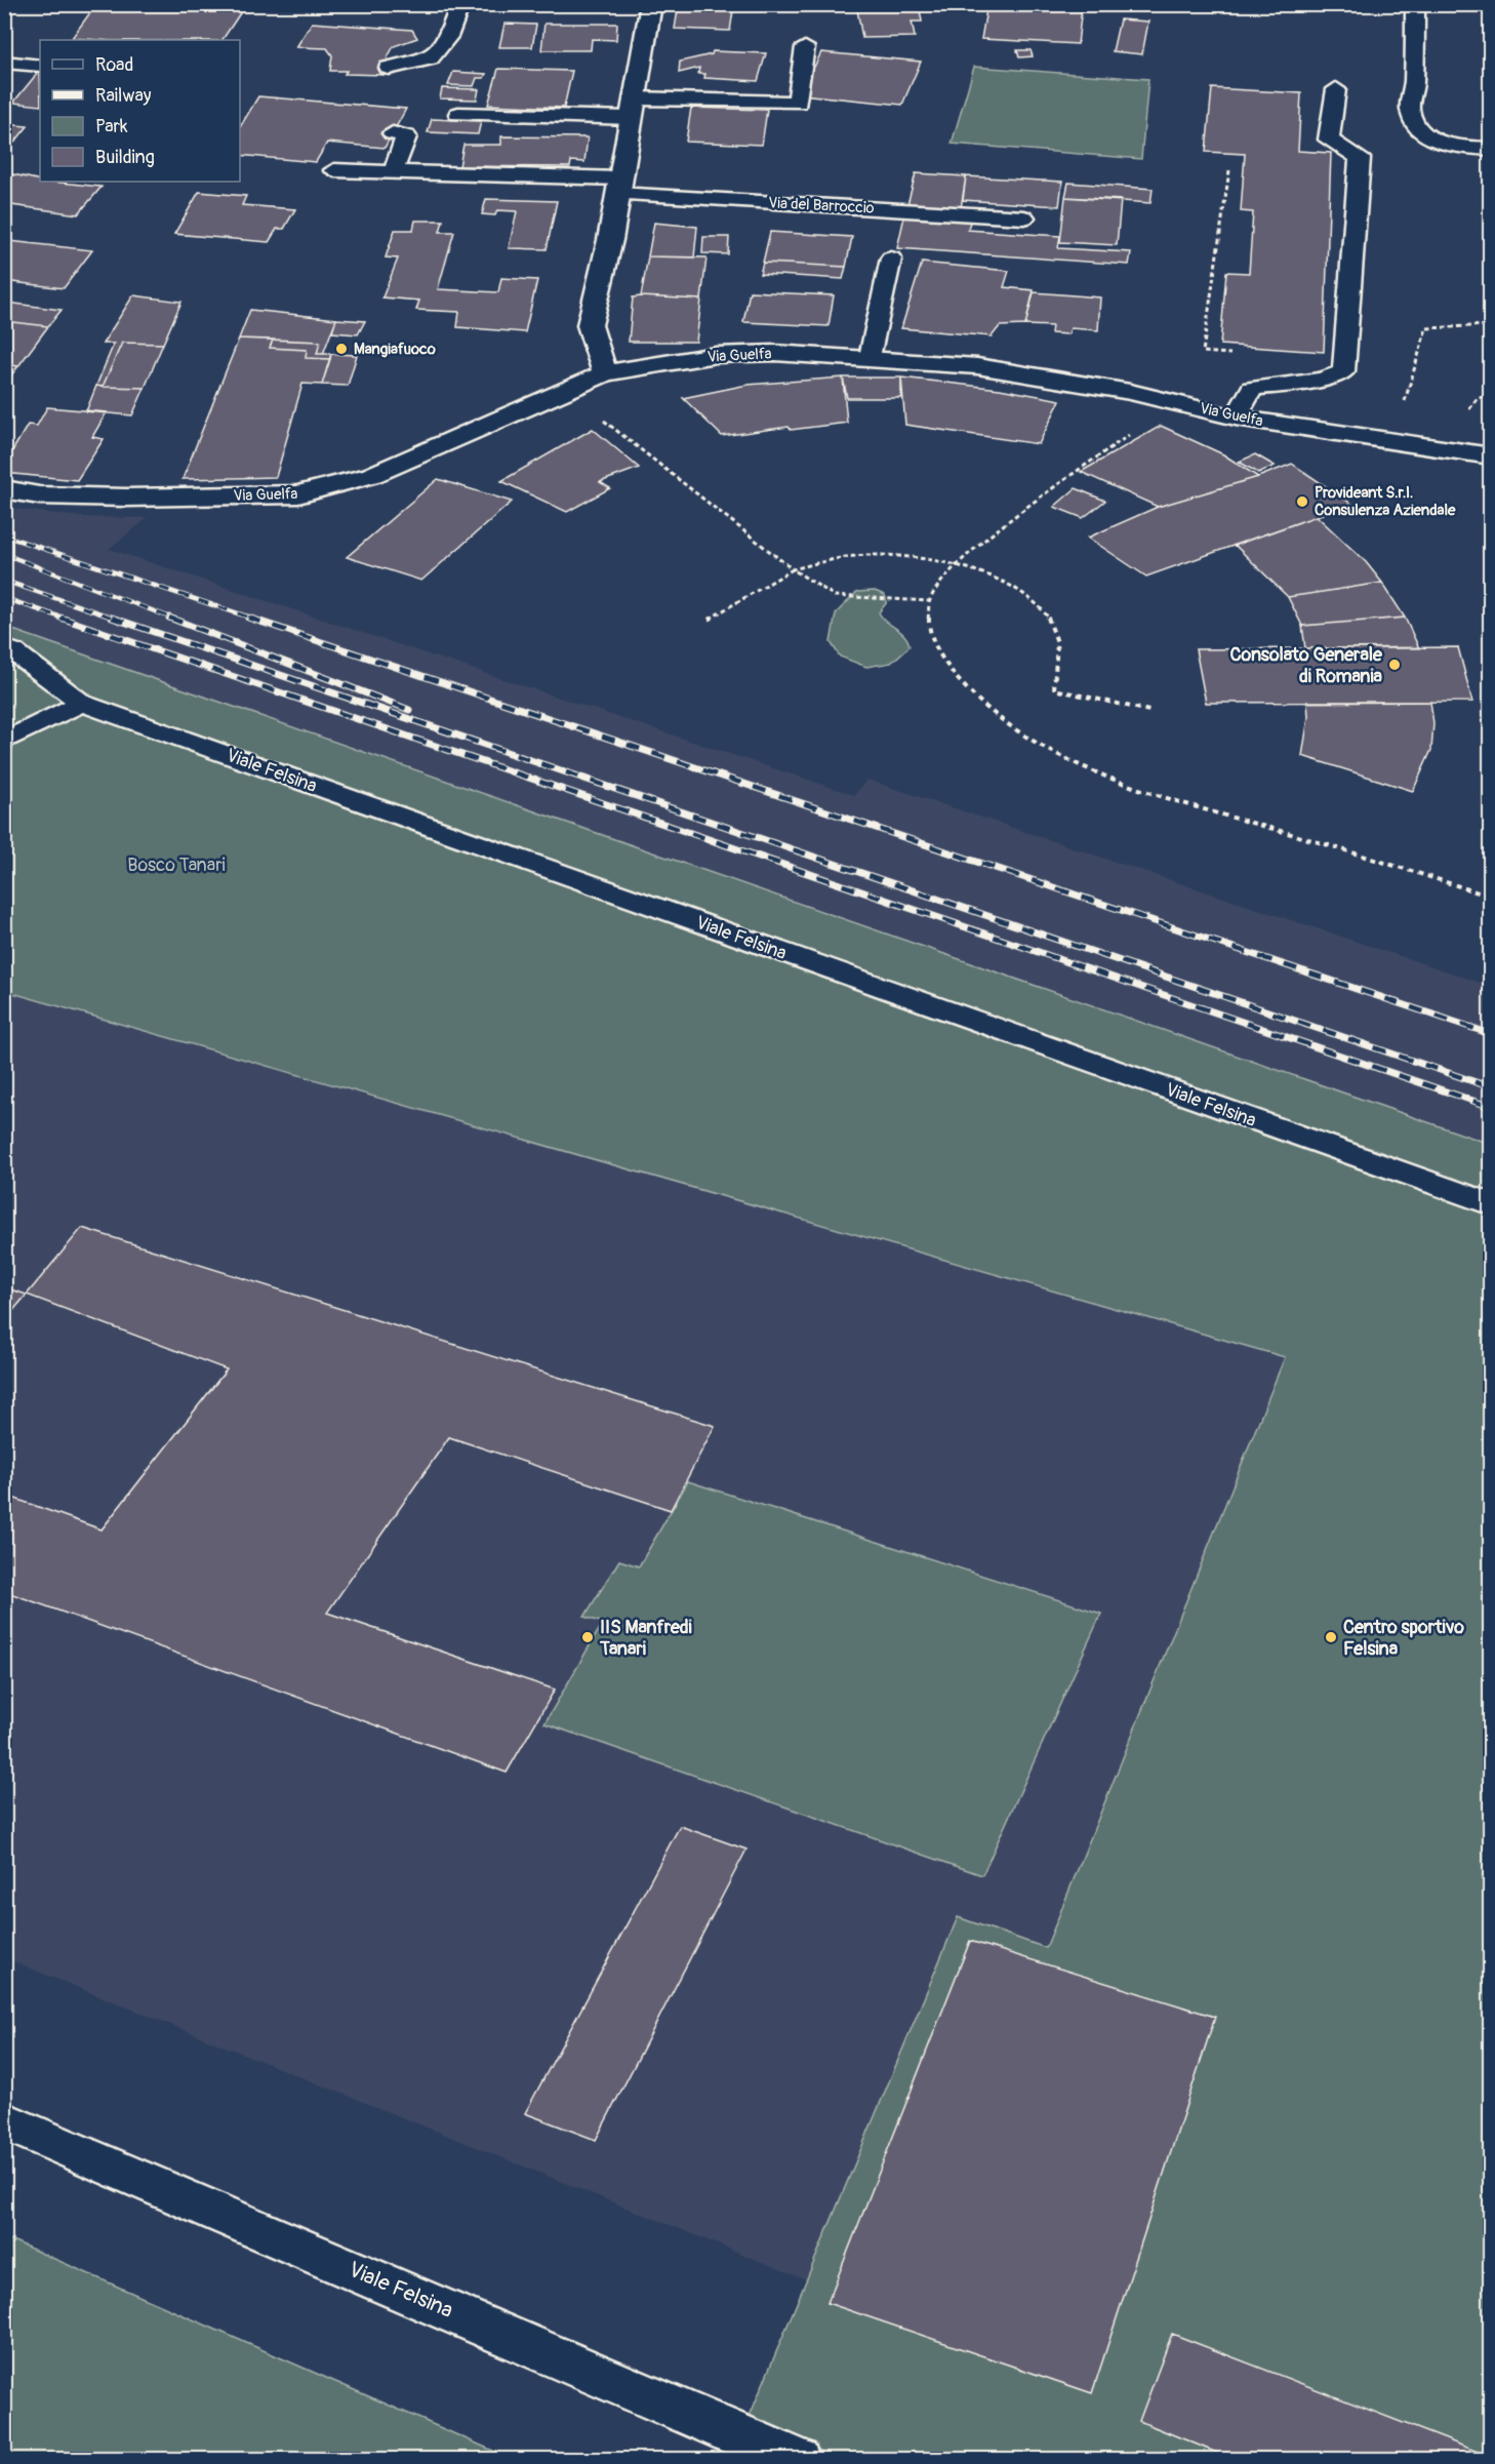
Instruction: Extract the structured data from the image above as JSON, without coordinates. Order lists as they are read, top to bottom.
{
  "streets": {
    "street": ["Via Guelfa", "Viale Felsina"],
    "lane": ["Via del Barroccio"]
  },
  "parks": ["Bosco Tanari"],
  "places": [
    "Mangiafuoco",
    "Provideant S.r.l. Consulenza Aziendale",
    "Consolato Generale di Romania",
    "IIS Manfredi Tanari",
    "Centro sportivo Felsina"
  ],
  "legend": [
    "Road",
    "Railway",
    "Park",
    "Building"
  ]
}
